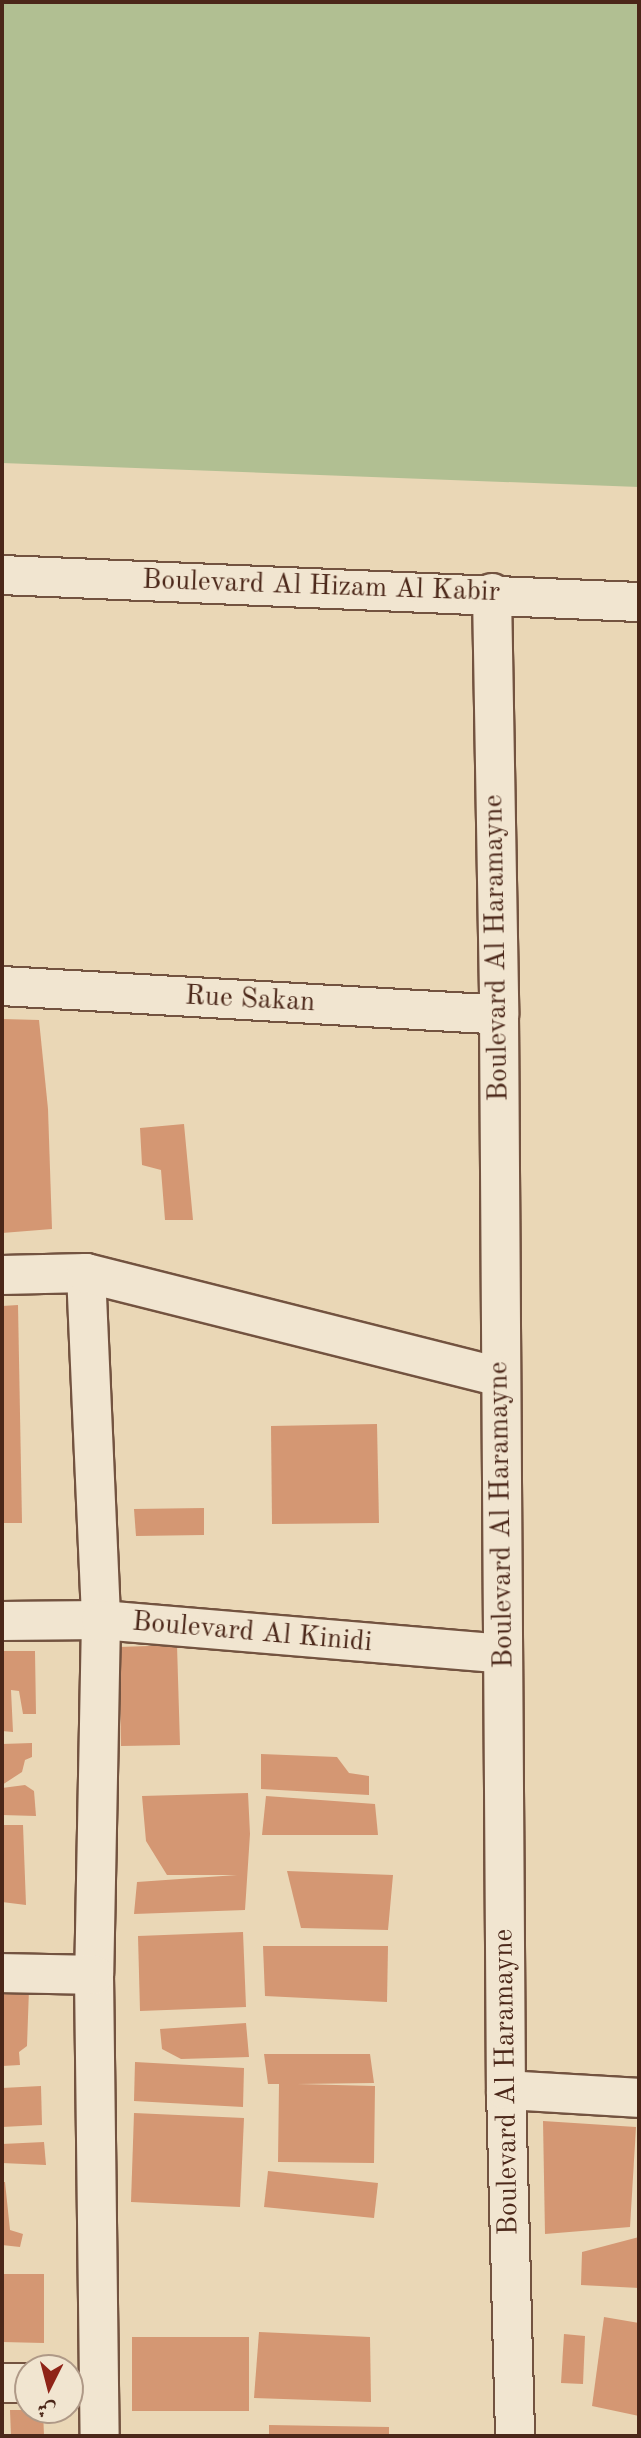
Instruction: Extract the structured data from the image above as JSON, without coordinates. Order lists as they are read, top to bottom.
{
  "streets": {
    "street": [
      "Boulevard Al Hizam Al Kabir",
      "Boulevard Al Haramayne",
      "Rue Sakan",
      "Boulevard Al Kinidi"
    ]
  },
  "crossings": [
    ["Boulevard Al Hizam Al Kabir", "Boulevard Al Haramayne"],
    ["Boulevard Al Haramayne", "Rue Sakan"],
    ["Boulevard Al Haramayne", "Boulevard Al Kinidi"]
  ],
  "north": "bottom"
}
